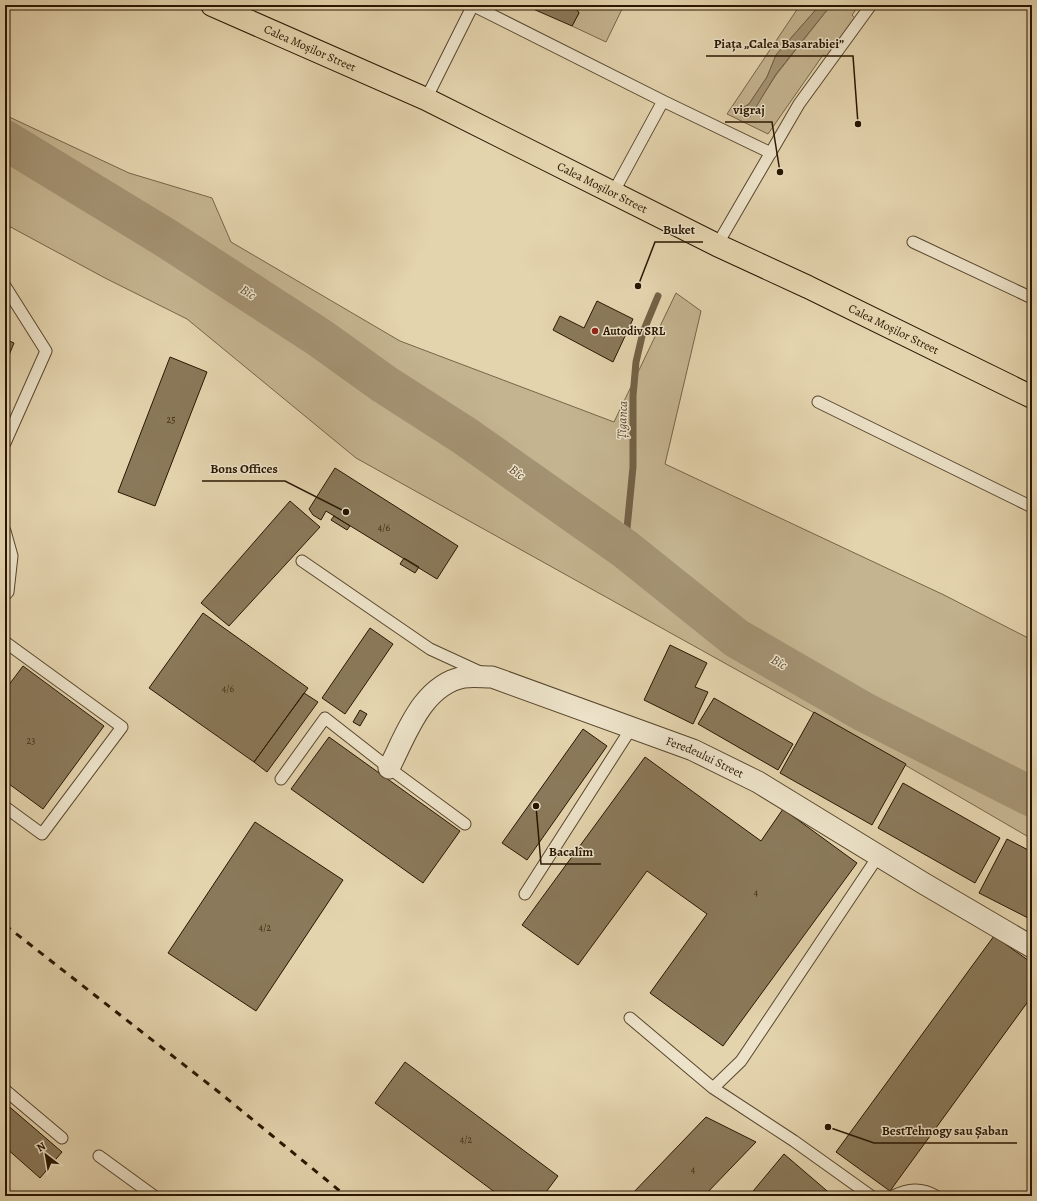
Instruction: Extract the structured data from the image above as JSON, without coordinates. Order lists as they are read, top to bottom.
{
  "streets": {
    "main road": ["Calea Moșilor Street"],
    "street": ["Feredeului Street"]
  },
  "water": ["Bîc", "Țîganca"],
  "places": [
    "Piața „Calea Basarabiei”",
    "vigraj",
    "Buket",
    "Autodiv SRL",
    "Bons Offices",
    "Bacalîm",
    "BestTehnogy sau Șaban"
  ],
  "house_numbers": [
    "25",
    "4/6",
    "4/6",
    "23",
    "4",
    "4/2",
    "4/2",
    "4"
  ],
  "north": "top left"
}
